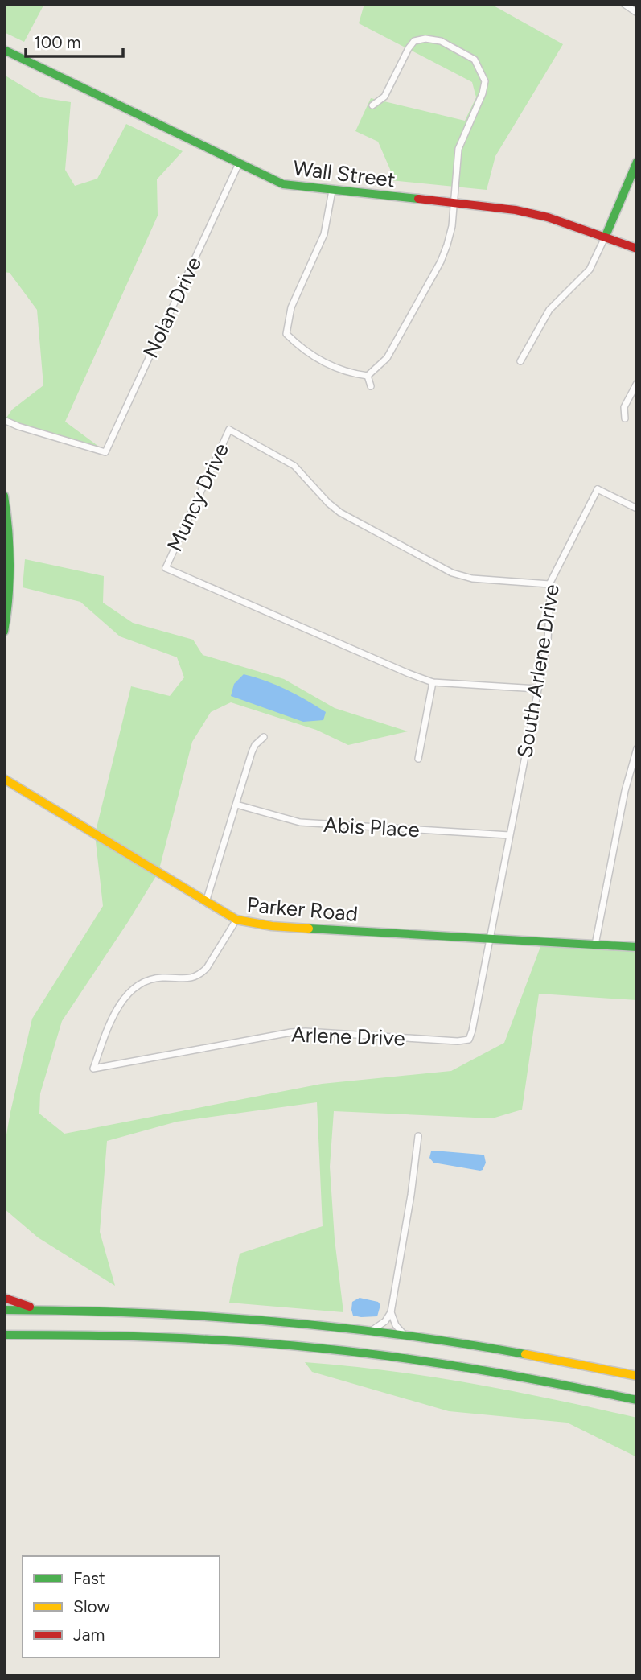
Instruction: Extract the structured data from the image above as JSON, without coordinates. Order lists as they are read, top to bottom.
{
  "streets": {
    "main road": ["Wall Street", "Parker Road"],
    "street": [
      "Nolan Drive",
      "Muncy Drive",
      "South Arlene Drive",
      "Abis Place",
      "Arlene Drive"
    ]
  },
  "crossings": [
    ["Wall Street", "Nolan Drive"],
    ["Muncy Drive", "South Arlene Drive"],
    ["South Arlene Drive", "Abis Place"],
    ["South Arlene Drive", "Parker Road"],
    ["South Arlene Drive", "Arlene Drive"],
    ["Parker Road", "Arlene Drive"]
  ],
  "legend": ["Fast", "Slow", "Jam"],
  "scale_bar": "100 m"
}
